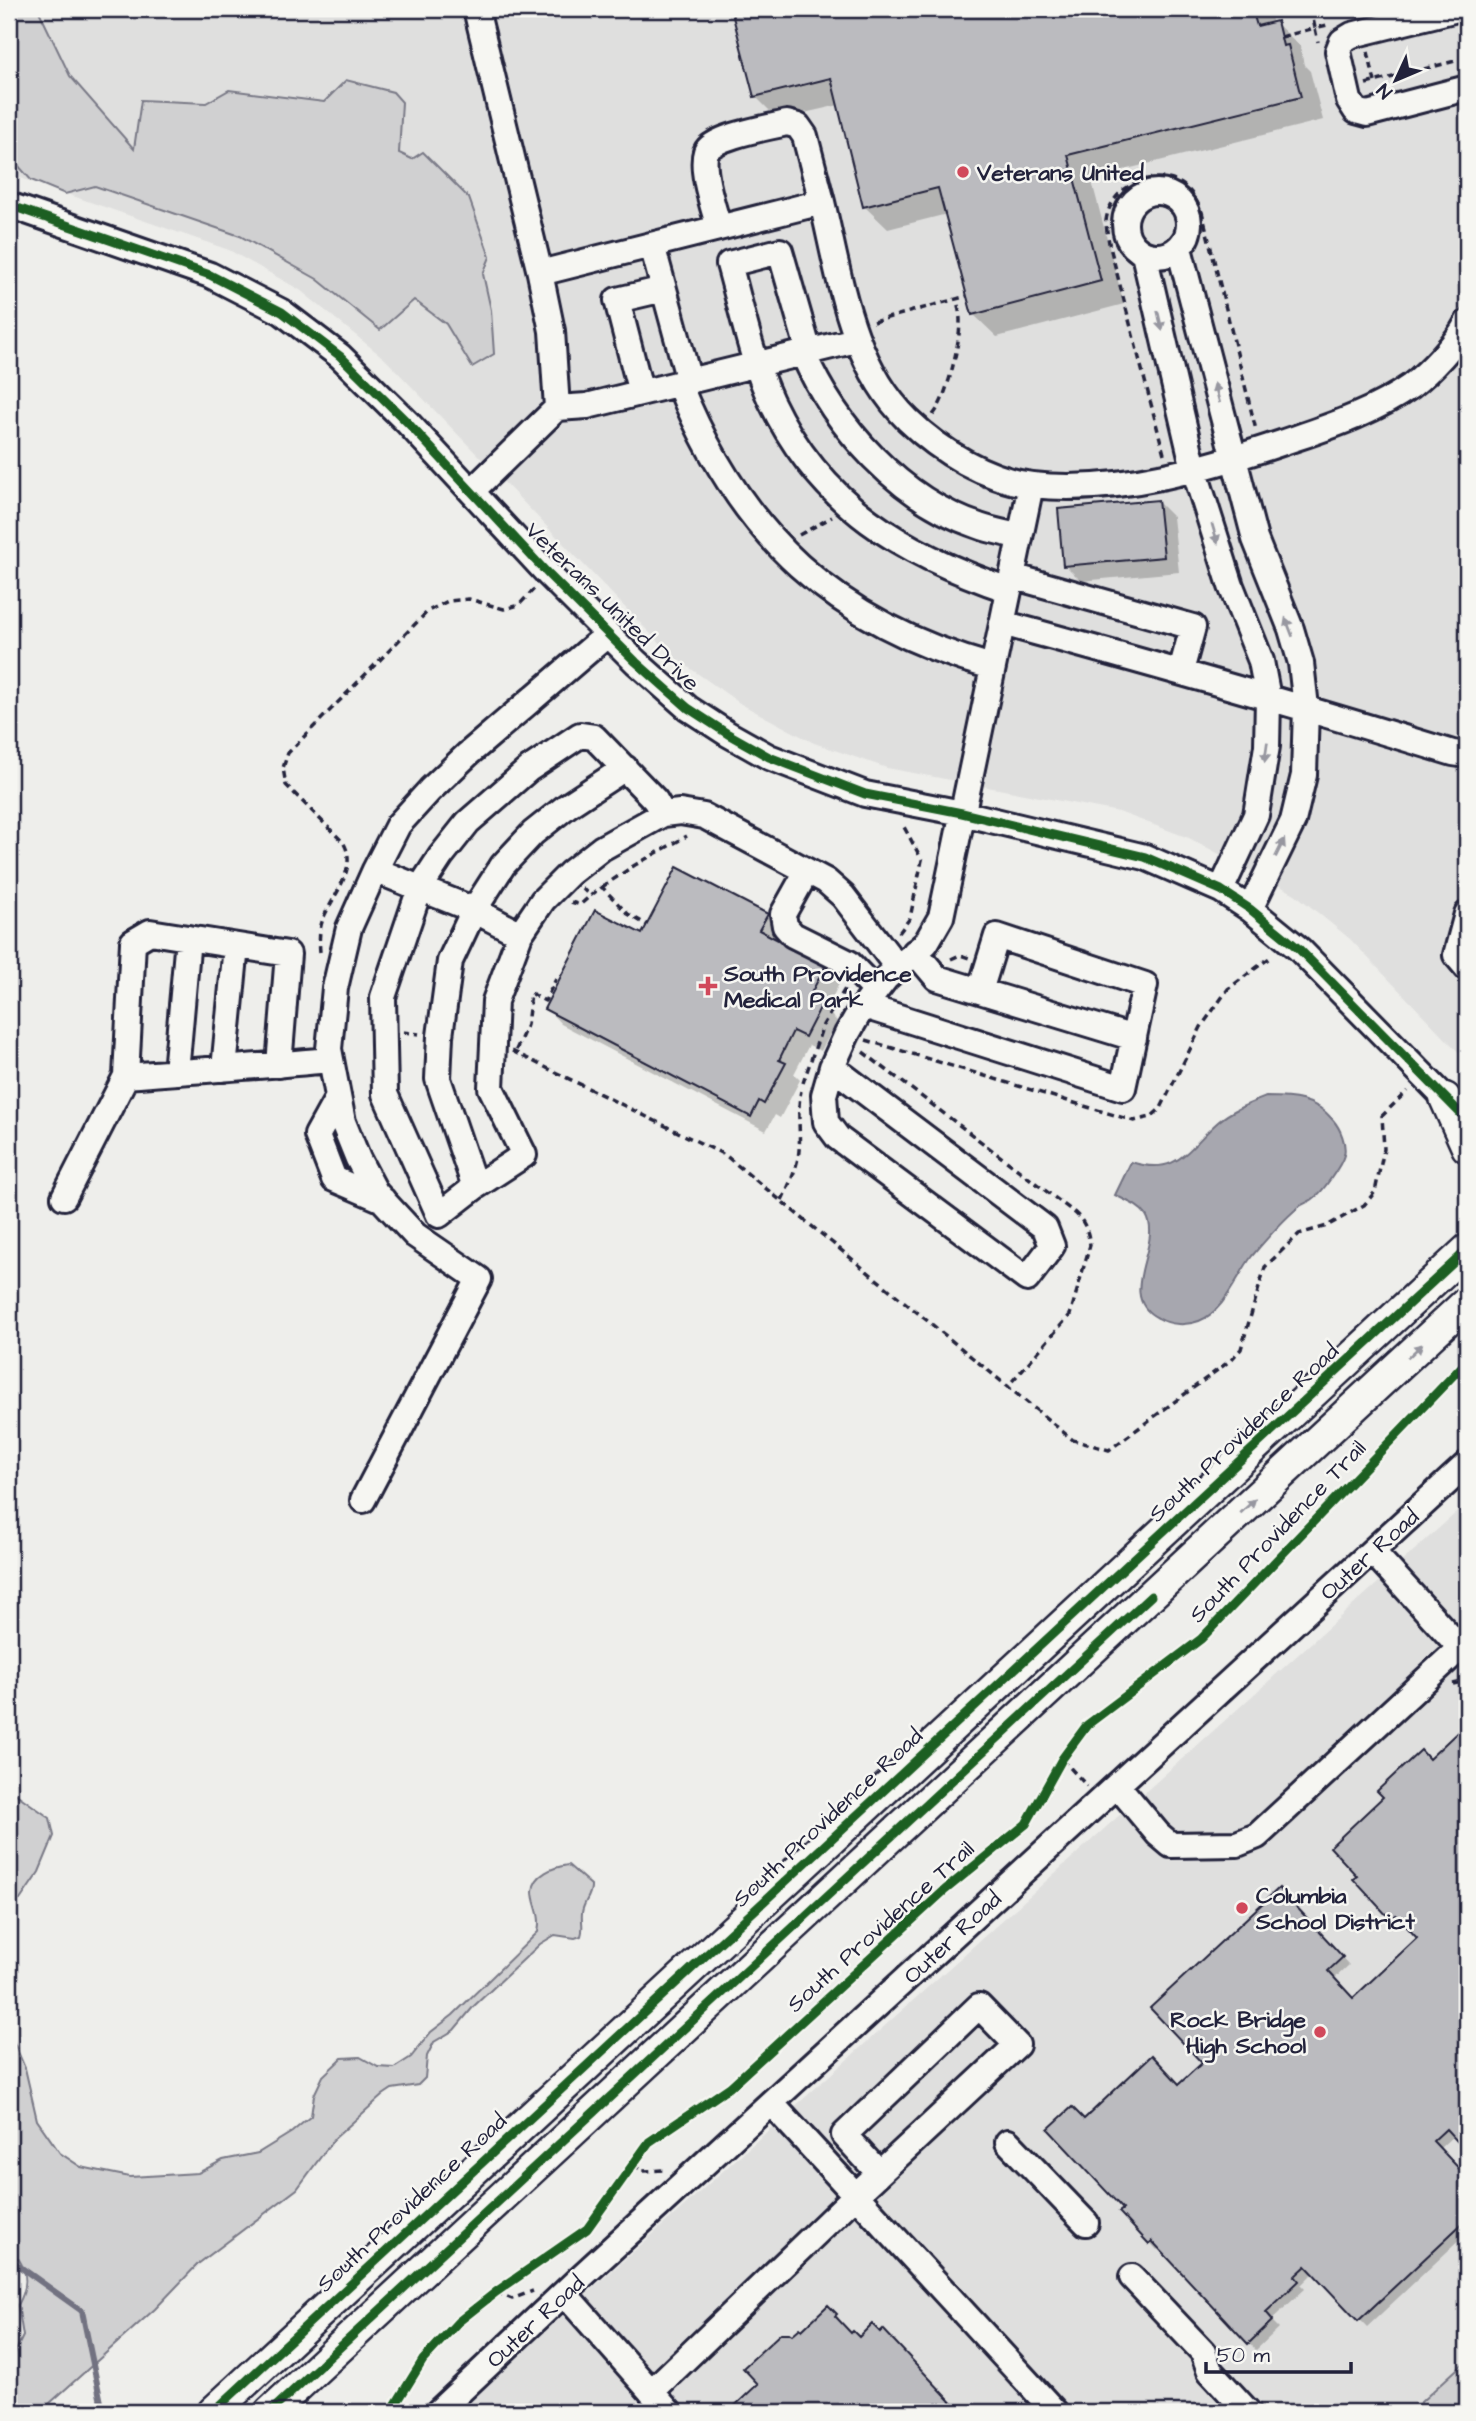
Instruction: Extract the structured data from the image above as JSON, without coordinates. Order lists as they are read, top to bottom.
{
  "streets": {
    "main road": ["South Providence Road"],
    "street": ["Veterans United Drive", "Outer Road"],
    "cycle path": ["South Providence Trail"]
  },
  "places": {
    "other": ["Veterans United", "Columbia School District", "Rock Bridge High School"],
    "health": ["South Providence Medical Park"]
  },
  "scale_bar": "50 m",
  "north": "bottom left"
}
